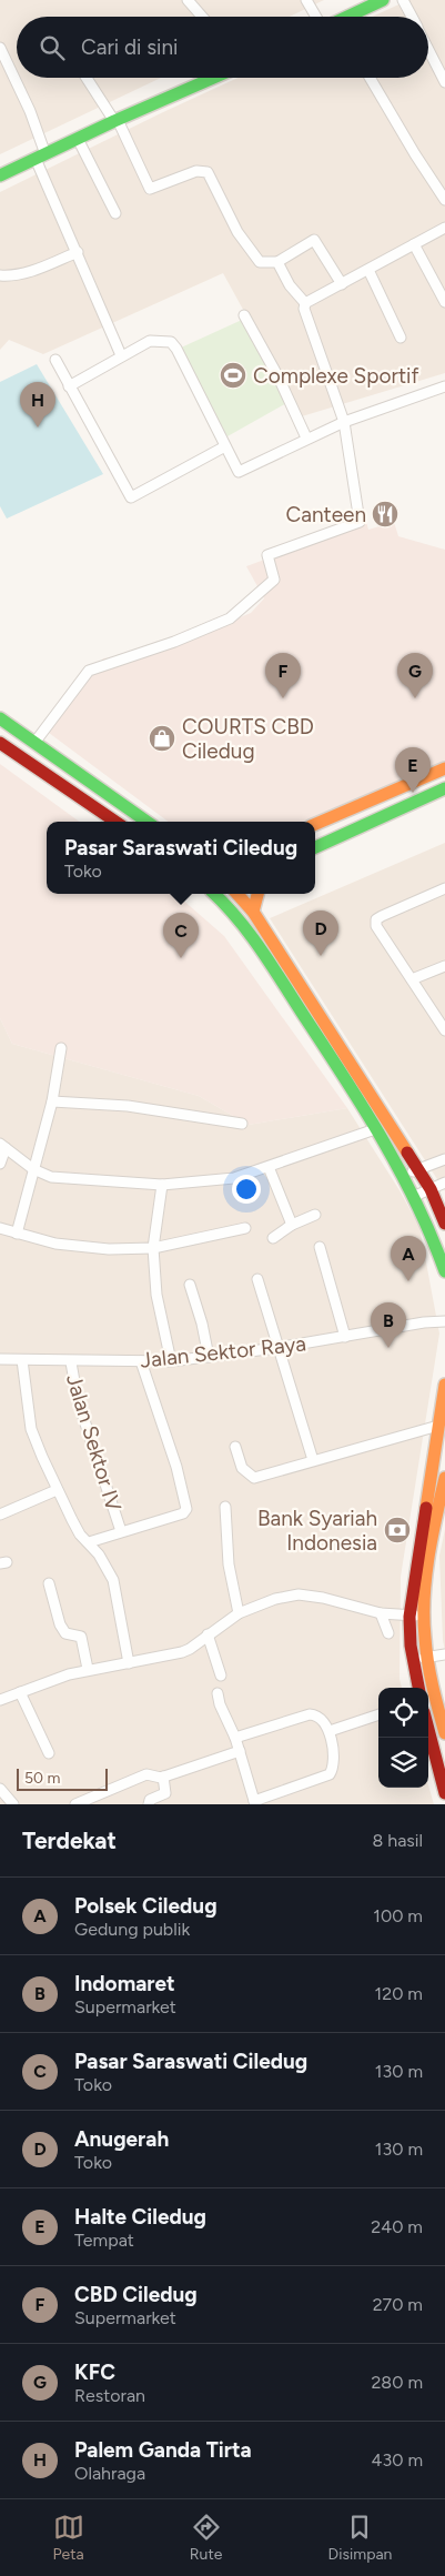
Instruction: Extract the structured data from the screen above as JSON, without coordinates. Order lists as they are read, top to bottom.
{
  "streets": {
    "street": ["Jalan Sektor Raya", "Jalan Sektor IV"]
  },
  "crossings": [
    ["Jalan Sektor Raya", "Jalan Sektor IV"]
  ],
  "places": {
    "sports": ["Complexe Sportif"],
    "restaurant": ["Canteen"],
    "shop": ["COURTS CBD Ciledug"],
    "bank": ["Bank Syariah Indonesia"]
  },
  "scale_bar": "50 m",
  "page": {
    "search": "Cari di sini",
    "pins": [
      "H",
      "F",
      "G",
      "E",
      "D",
      "C",
      "A",
      "B"
    ],
    "popup": ["Pasar Saraswati Ciledug", "Toko"],
    "scale": "50 m",
    "heading": ["Terdekat", "8 hasil"],
    "list": [
      {
        "mark": "A",
        "name": "Polsek Ciledug",
        "note": "Gedung publik",
        "value": "100 m"
      },
      {
        "mark": "B",
        "name": "Indomaret",
        "note": "Supermarket",
        "value": "120 m"
      },
      {
        "mark": "C",
        "name": "Pasar Saraswati Ciledug",
        "note": "Toko",
        "value": "130 m"
      },
      {
        "mark": "D",
        "name": "Anugerah",
        "note": "Toko",
        "value": "130 m"
      },
      {
        "mark": "E",
        "name": "Halte Ciledug",
        "note": "Tempat",
        "value": "240 m"
      },
      {
        "mark": "F",
        "name": "CBD Ciledug",
        "note": "Supermarket",
        "value": "270 m"
      },
      {
        "mark": "G",
        "name": "KFC",
        "note": "Restoran",
        "value": "280 m"
      },
      {
        "mark": "H",
        "name": "Palem Ganda Tirta",
        "note": "Olahraga",
        "value": "430 m"
      }
    ],
    "nav": ["Peta", "Rute", "Disimpan"]
  }
}
